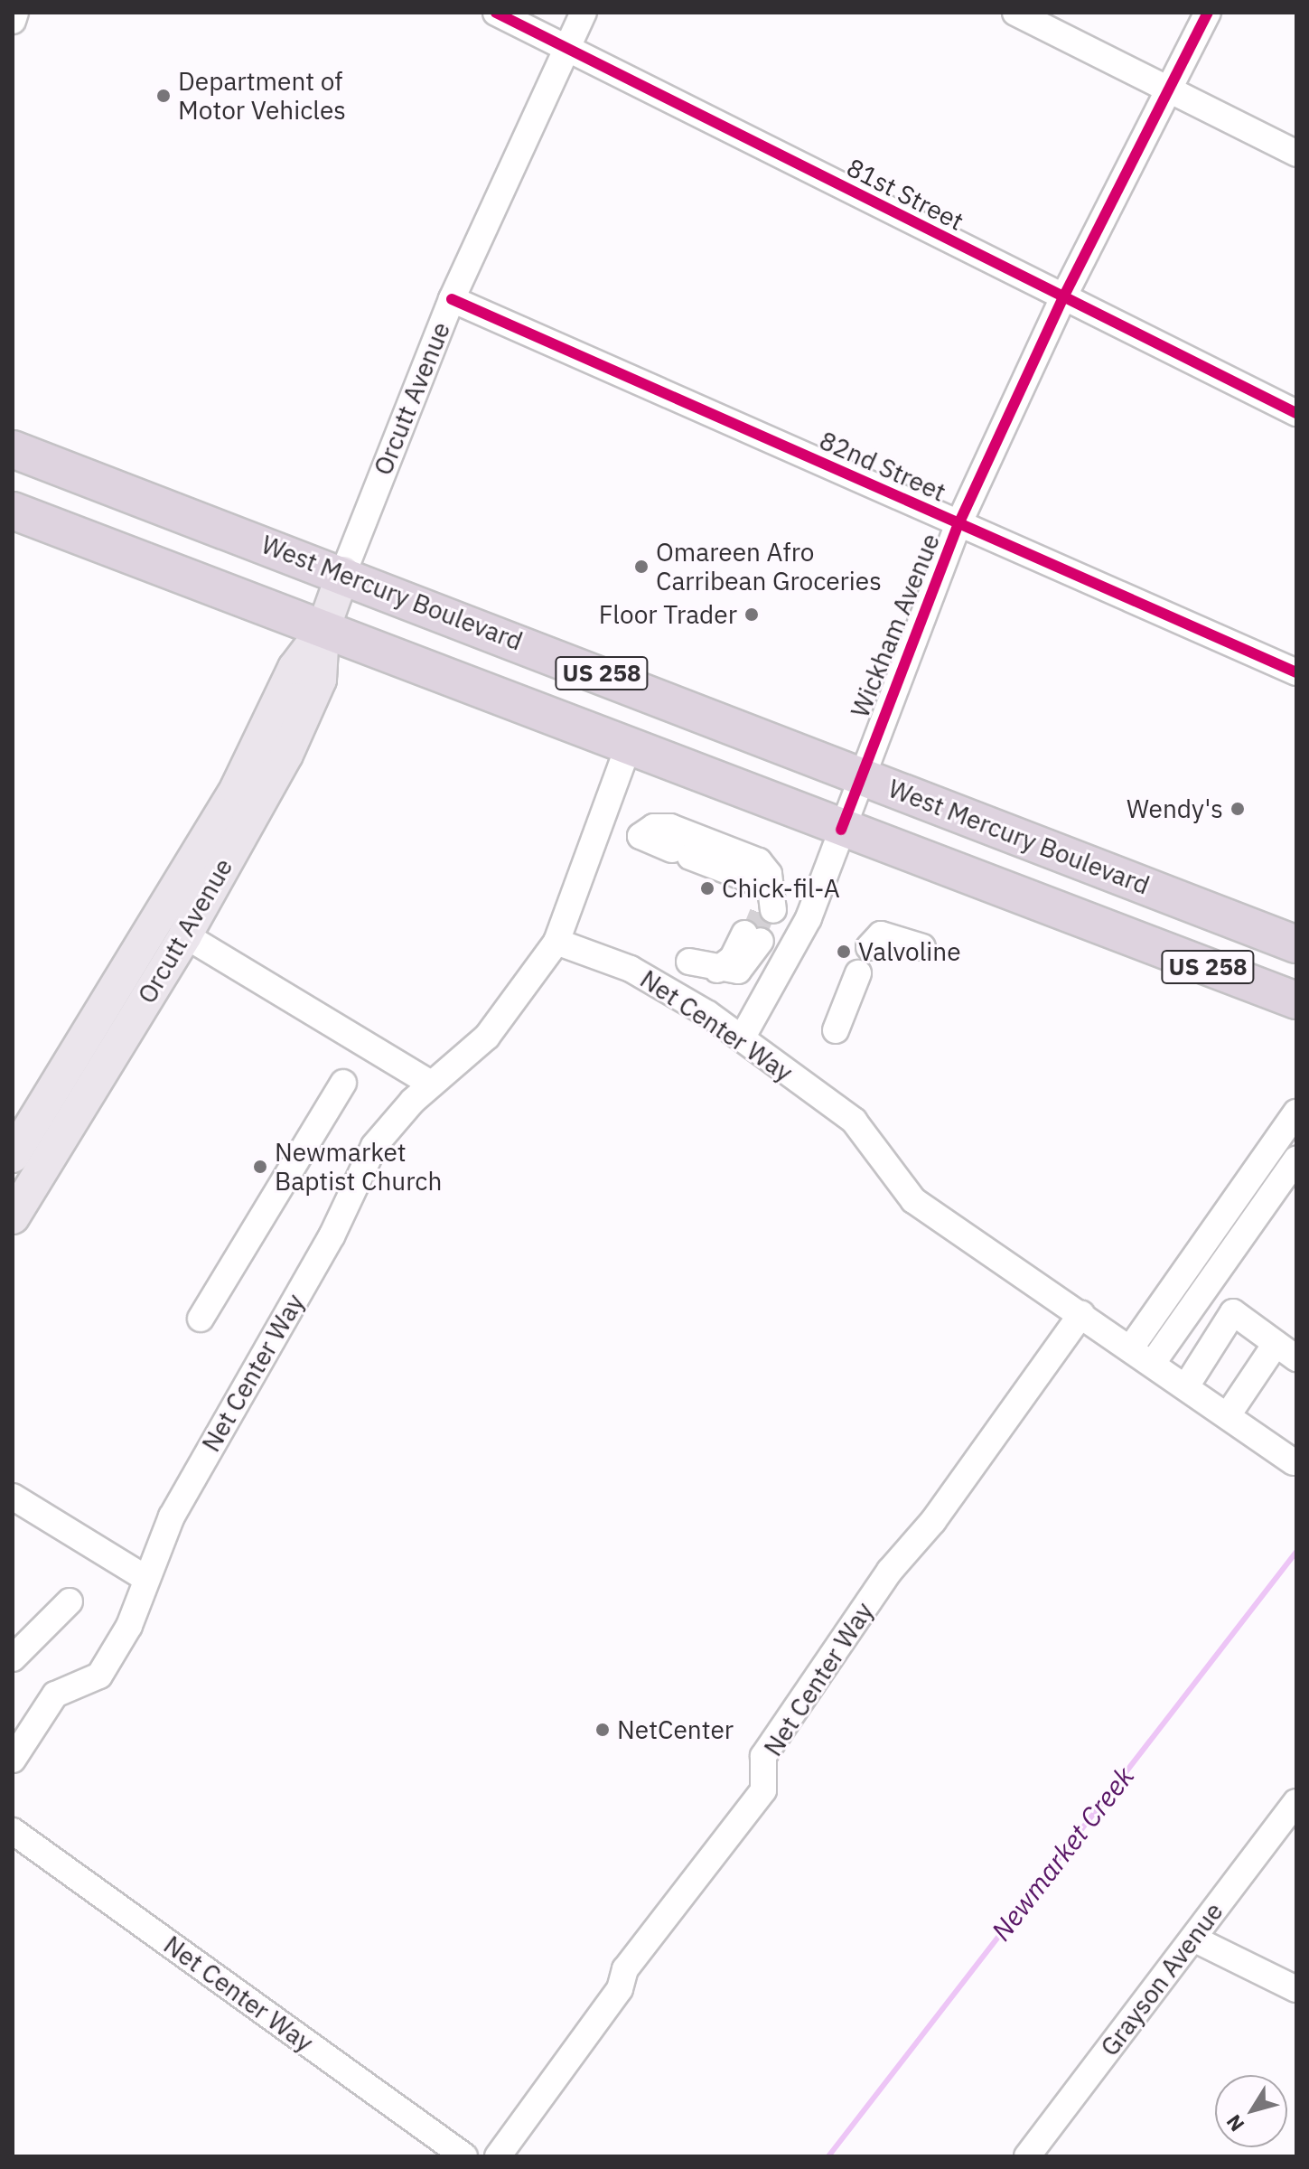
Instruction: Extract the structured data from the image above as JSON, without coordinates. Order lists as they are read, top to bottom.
{
  "streets": {
    "highway": ["West Mercury Boulevard", "US 258"],
    "main road": ["Orcutt Avenue"],
    "street": [
      "81st Street",
      "82nd Street",
      "Wickham Avenue",
      "Net Center Way",
      "Grayson Avenue"
    ]
  },
  "crossings": [
    ["81st Street", "Orcutt Avenue"],
    ["81st Street", "Wickham Avenue"],
    ["Orcutt Avenue", "82nd Street"],
    ["Orcutt Avenue", "West Mercury Boulevard"],
    ["Orcutt Avenue", "US 258"],
    ["82nd Street", "Wickham Avenue"],
    ["West Mercury Boulevard", "Wickham Avenue"],
    ["Wickham Avenue", "US 258"],
    ["Wickham Avenue", "Net Center Way"]
  ],
  "water": ["Newmarket Creek"],
  "places": [
    "Department of Motor Vehicles",
    "Omareen Afro Carribean Groceries",
    "Floor Trader",
    "Wendy's",
    "Chick-fil-A",
    "Valvoline",
    "Newmarket Baptist Church",
    "NetCenter"
  ],
  "north": "bottom left"
}
